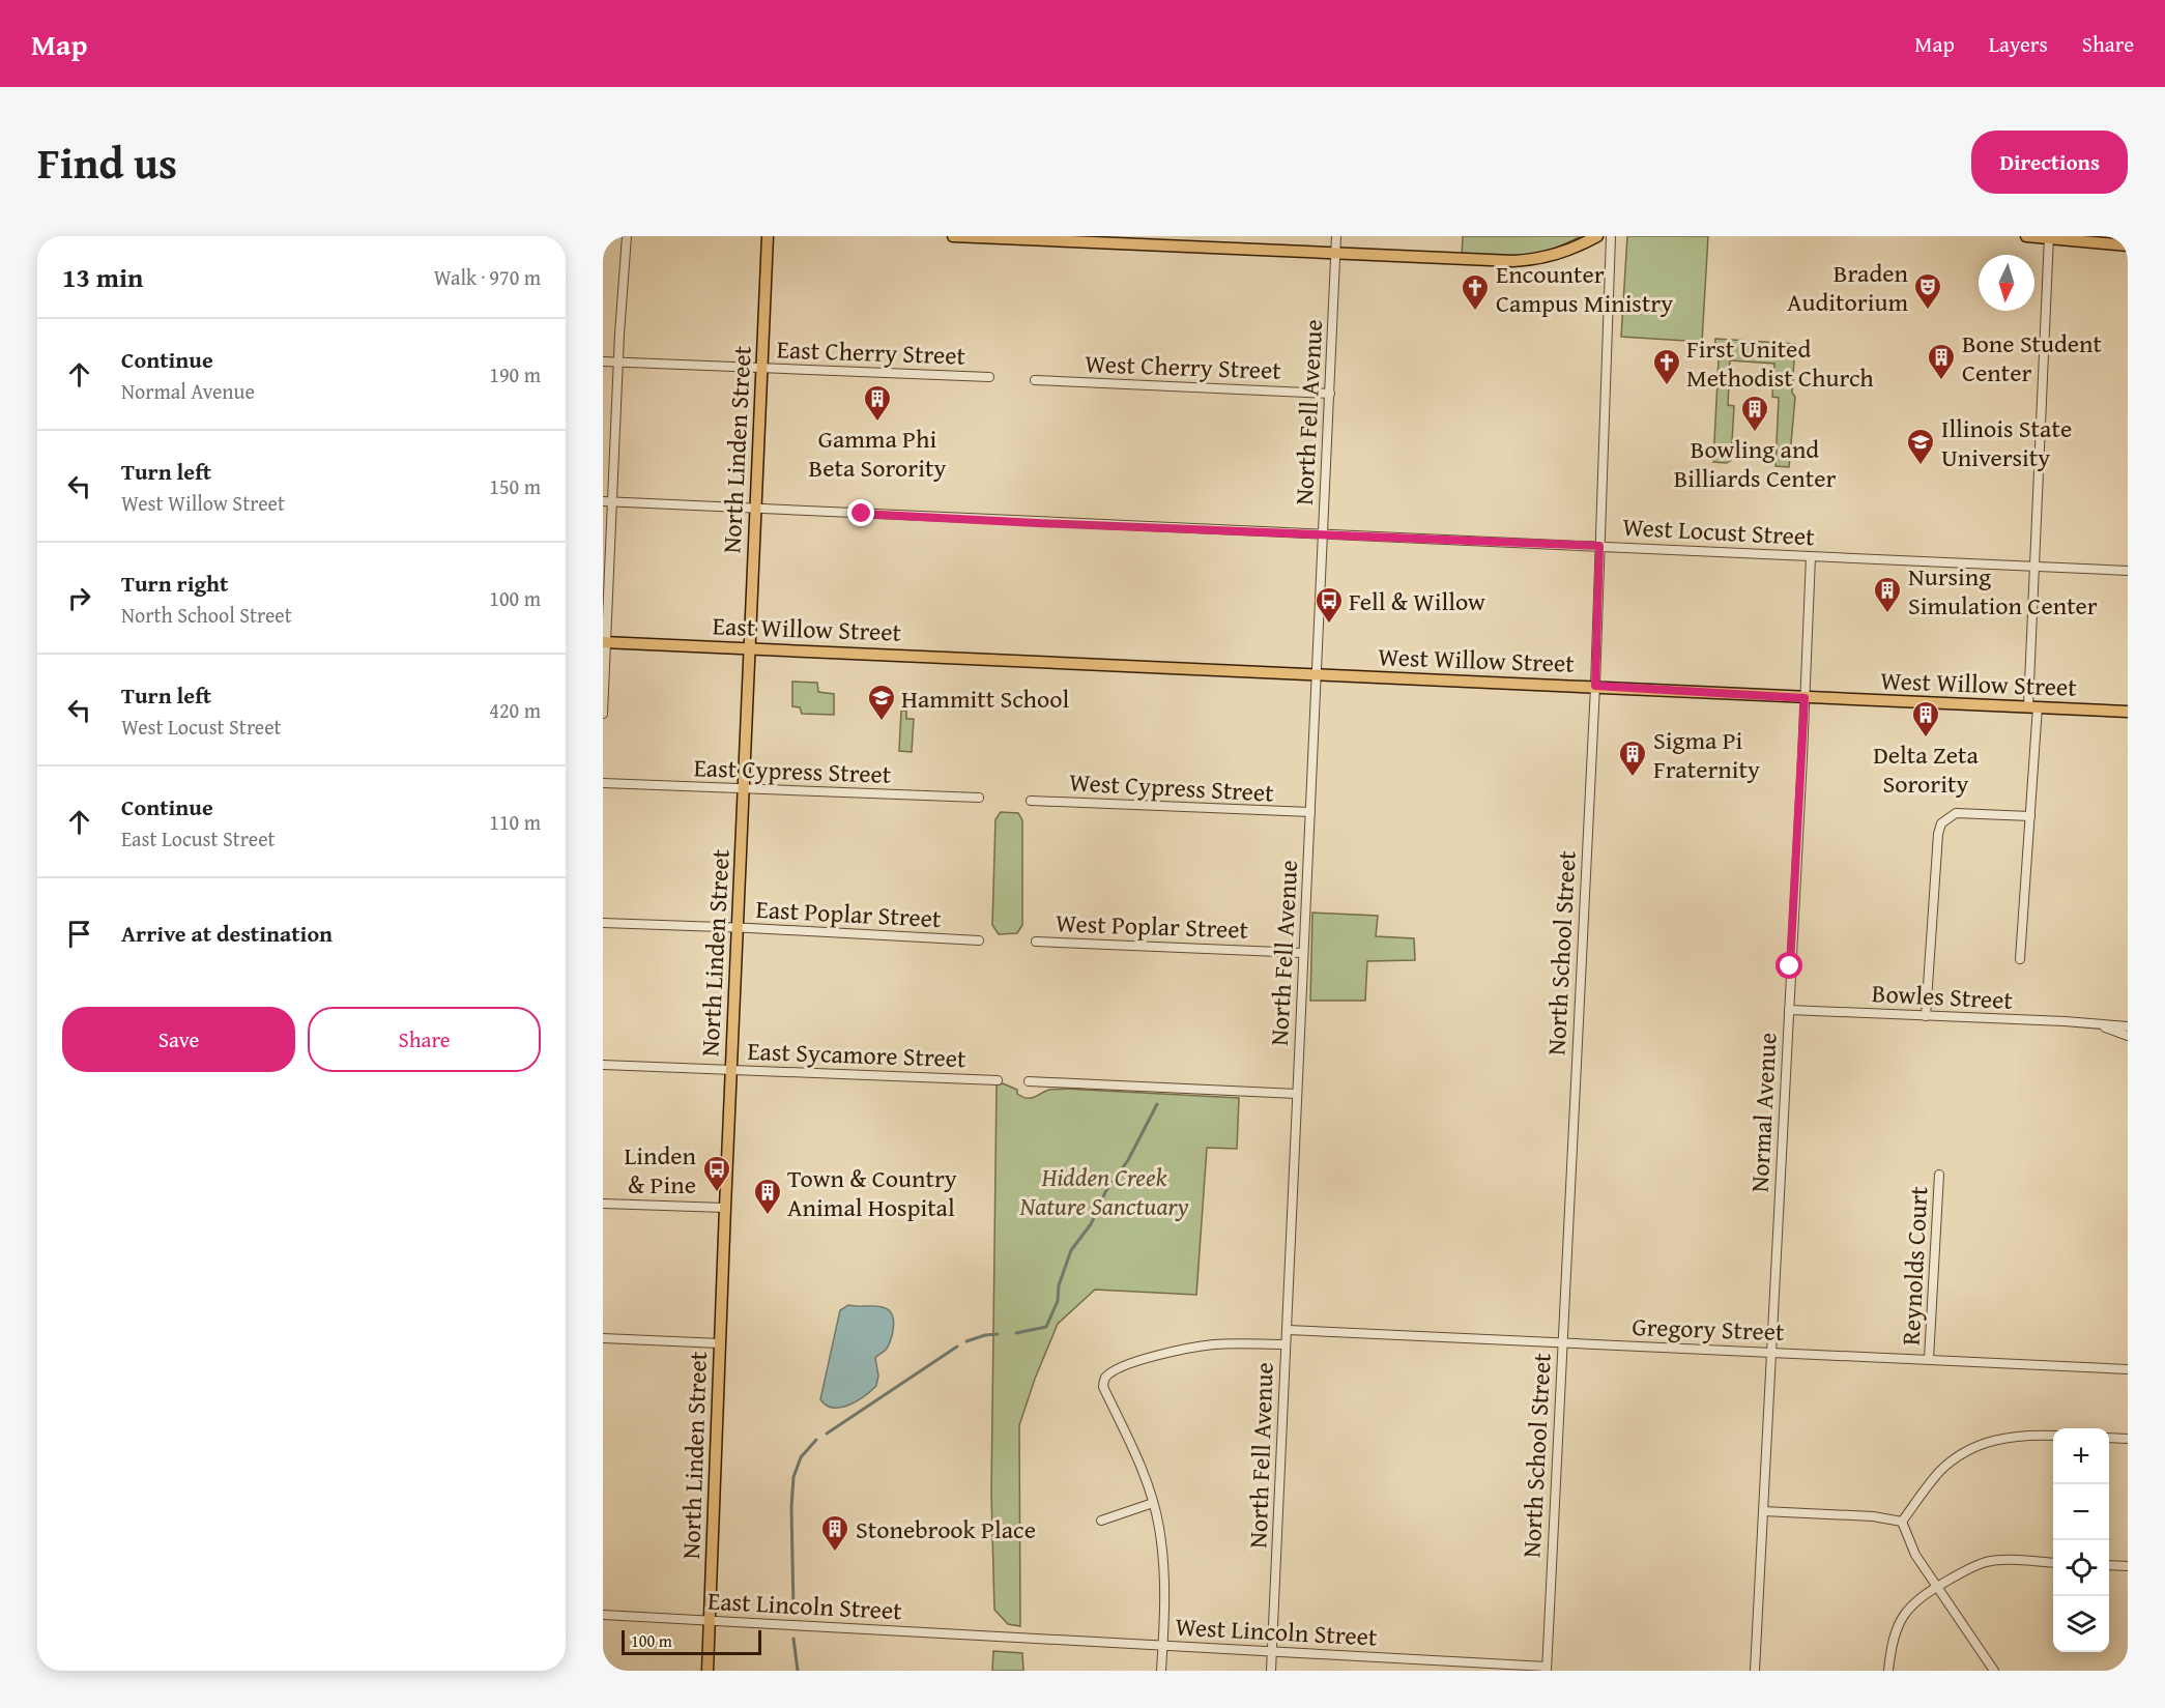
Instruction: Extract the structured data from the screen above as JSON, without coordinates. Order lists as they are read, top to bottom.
{
  "streets": {
    "main road": ["North Linden Street", "East Willow Street", "West Willow Street"],
    "street": [
      "East Cherry Street",
      "West Cherry Street",
      "North Fell Avenue",
      "West Locust Street",
      "East Cypress Street",
      "West Cypress Street",
      "East Poplar Street",
      "West Poplar Street",
      "North School Street",
      "Bowles Street",
      "East Sycamore Street",
      "Normal Avenue",
      "Reynolds Court",
      "Gregory Street",
      "East Lincoln Street",
      "West Lincoln Street"
    ]
  },
  "crossings": [
    ["East Cherry Street", "North Linden Street"],
    ["West Cherry Street", "North Fell Avenue"],
    ["North Fell Avenue", "West Locust Street"],
    ["North Fell Avenue", "West Willow Street"],
    ["North Fell Avenue", "West Cypress Street"],
    ["North Fell Avenue", "West Poplar Street"],
    ["North Fell Avenue", "Gregory Street"],
    ["North Fell Avenue", "West Lincoln Street"],
    ["North Linden Street", "West Locust Street"],
    ["North Linden Street", "East Willow Street"],
    ["North Linden Street", "East Cypress Street"],
    ["North Linden Street", "East Poplar Street"],
    ["North Linden Street", "East Sycamore Street"],
    ["North Linden Street", "East Lincoln Street"],
    ["West Locust Street", "North School Street"],
    ["West Locust Street", "Normal Avenue"],
    ["East Willow Street", "West Willow Street"],
    ["West Willow Street", "North School Street"],
    ["West Willow Street", "Normal Avenue"],
    ["North School Street", "Gregory Street"],
    ["North School Street", "West Lincoln Street"],
    ["Bowles Street", "Normal Avenue"],
    ["Normal Avenue", "Gregory Street"],
    ["Reynolds Court", "Gregory Street"],
    ["East Lincoln Street", "West Lincoln Street"]
  ],
  "parks": ["Hidden Creek Nature Sanctuary"],
  "places": {
    "theatre": ["Braden Auditorium"],
    "church": ["Encounter Campus Ministry", "First United Methodist Church"],
    "building": [
      "Bone Student Center",
      "Gamma Phi Beta Sorority",
      "Bowling and Billiards Center",
      "Nursing Simulation Center",
      "Delta Zeta Sorority",
      "Sigma Pi Fraternity",
      "Town & Country Animal Hospital",
      "Stonebrook Place"
    ],
    "school or university": ["Illinois State University", "Hammitt School"],
    "bus stop": ["Fell & Willow", "Linden & Pine"]
  },
  "scale_bar": "100 m",
  "north": "bottom",
  "page": {
    "header": "Map",
    "nav": ["Map", "Layers", "Share"],
    "title": "Find us",
    "buttons": [
      "Directions",
      ["Save", "Share"]
    ],
    "heading": ["13 min", "Walk · 970 m"],
    "list": [
      ["Continue", "Normal Avenue", "190 m"],
      ["Turn left", "West Willow Street", "150 m"],
      ["Turn right", "North School Street", "100 m"],
      ["Turn left", "West Locust Street", "420 m"],
      ["Continue", "East Locust Street", "110 m"],
      "Arrive at destination"
    ],
    "map_buttons": ["+", "−"],
    "scale": "100 m"
  }
}
